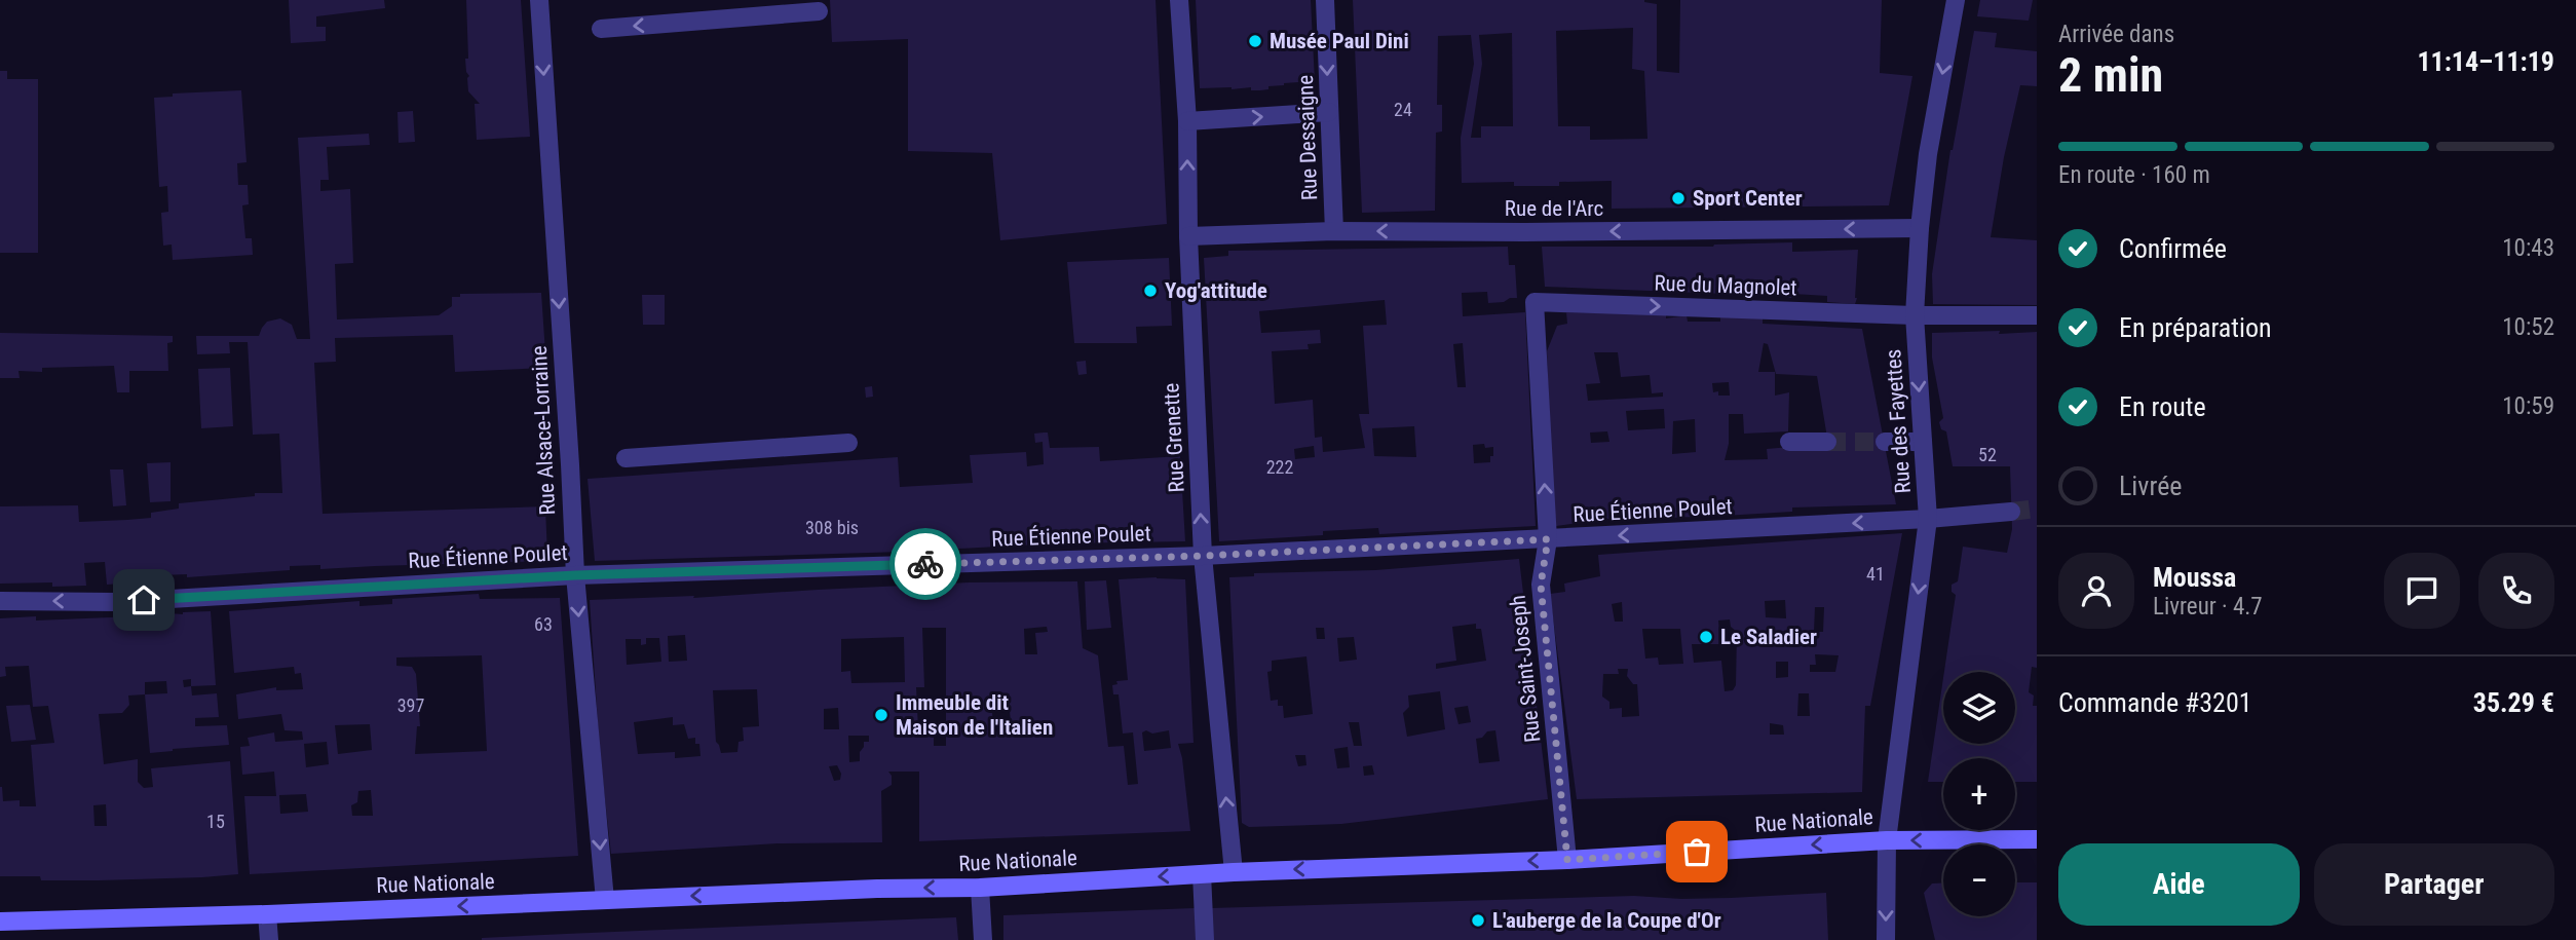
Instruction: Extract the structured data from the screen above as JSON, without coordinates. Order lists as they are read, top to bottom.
{
  "streets": {
    "main road": ["Rue Nationale"],
    "street": [
      "Rue Dessaigne",
      "Rue de l'Arc",
      "Rue du Magnolet",
      "Rue des Fayettes",
      "Rue Alsace-Lorraine",
      "Rue Grenette",
      "Rue Étienne Poulet",
      "Rue Saint-Joseph"
    ]
  },
  "crossings": [
    ["Rue Dessaigne", "Rue de l'Arc"],
    ["Rue de l'Arc", "Rue des Fayettes"],
    ["Rue de l'Arc", "Rue Grenette"],
    ["Rue du Magnolet", "Rue des Fayettes"],
    ["Rue du Magnolet", "Rue Saint-Joseph"],
    ["Rue des Fayettes", "Rue Étienne Poulet"],
    ["Rue des Fayettes", "Rue Nationale"],
    ["Rue Alsace-Lorraine", "Rue Étienne Poulet"],
    ["Rue Alsace-Lorraine", "Rue Nationale"],
    ["Rue Grenette", "Rue Étienne Poulet"],
    ["Rue Grenette", "Rue Nationale"],
    ["Rue Étienne Poulet", "Rue Saint-Joseph"],
    ["Rue Saint-Joseph", "Rue Nationale"]
  ],
  "one_way": [
    "Rue Dessaigne",
    "Rue de l'Arc",
    "Rue du Magnolet",
    "Rue des Fayettes",
    "Rue Alsace-Lorraine",
    "Rue Grenette",
    "Rue Étienne Poulet",
    "Rue Saint-Joseph",
    "Rue Nationale"
  ],
  "places": [
    "Musée Paul Dini",
    "Sport Center",
    "Yog'attitude",
    "Le Saladier",
    "Immeuble dit Maison de l'Italien",
    "L'auberge de la Coupe d'Or"
  ],
  "house_numbers": [
    "24",
    "52",
    "222",
    "308 bis",
    "41",
    "63",
    "397",
    "15"
  ],
  "page": {
    "heading": ["2 min", "Arrivée dans", "11:14–11:19"],
    "panel": [
      "Moussa",
      "Livreur · 4.7",
      "Commande #3201",
      "35.29 €"
    ],
    "bar": "En route · 160 m",
    "list": [
      ["Confirmée", "10:43"],
      ["En préparation", "10:52"],
      ["En route", "10:59"],
      "Livrée"
    ],
    "map_buttons": ["+", "−"],
    "buttons": ["Aide", "Partager"]
  }
}
